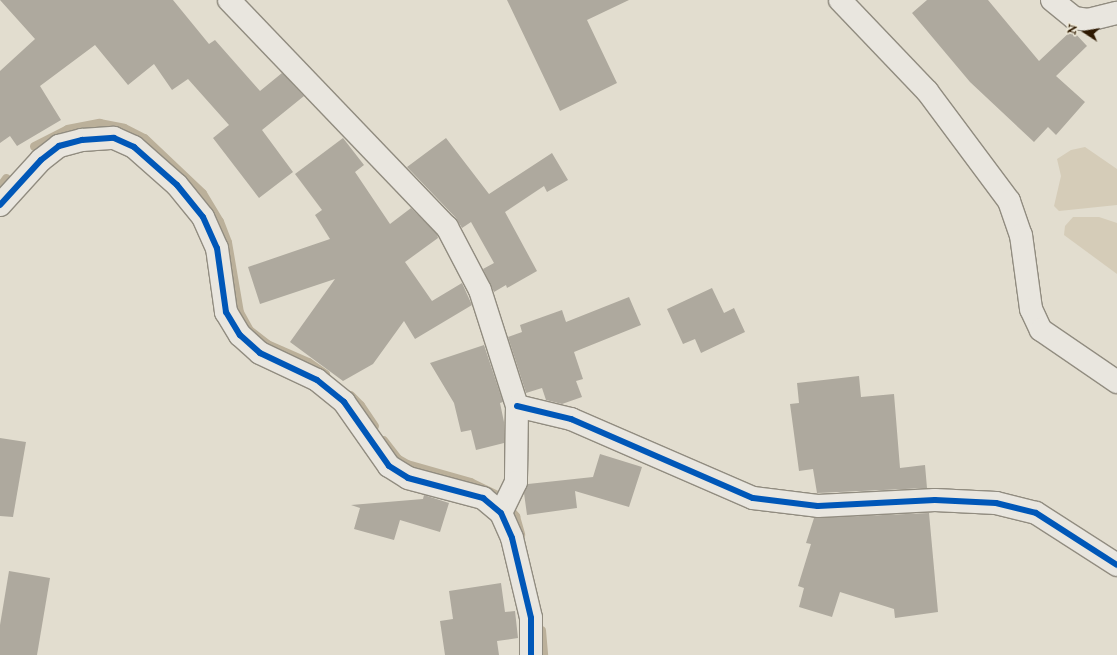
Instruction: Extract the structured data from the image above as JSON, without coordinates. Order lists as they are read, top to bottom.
{
  "north": "left"
}
